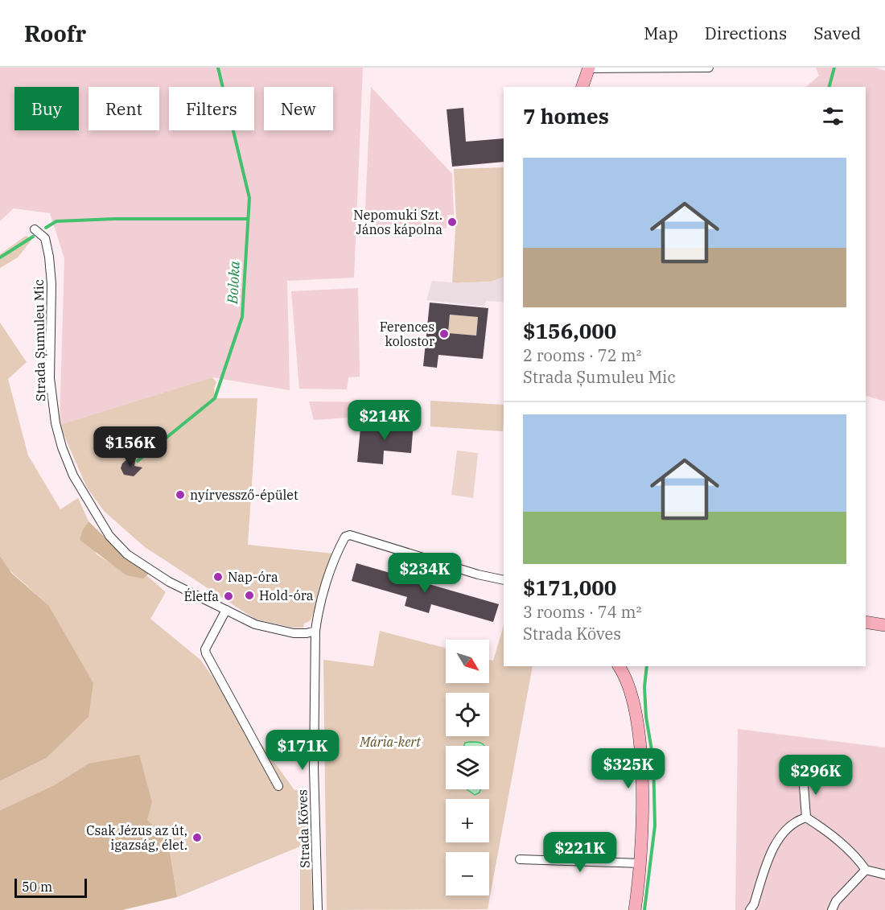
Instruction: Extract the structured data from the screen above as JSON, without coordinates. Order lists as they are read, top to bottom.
{
  "streets": {
    "street": ["Strada Șumuleu Mic", "Strada Köves"]
  },
  "crossings": [
    ["Strada Șumuleu Mic", "Strada Köves"]
  ],
  "water": ["Boloka"],
  "parks": ["Mária-kert"],
  "places": [
    "Nepomuki Szt. János kápolna",
    "Ferences kolostor",
    "nyírvessző-épület",
    "Nap-óra",
    "Hold-óra",
    "Életfa",
    "Csak Jézus az út, igazság, élet."
  ],
  "scale_bar": "50 m",
  "north": "bottom right",
  "page": {
    "header": "Roofr",
    "nav": ["Map", "Directions", "Saved"],
    "chip": [
      "Buy",
      "Rent",
      "Filters",
      "New"
    ],
    "heading": "7 homes",
    "list": [
      {
        "name": "$156,000",
        "note": "2 rooms · 72 m² · Strada Șumuleu Mic"
      },
      {
        "name": "$171,000",
        "note": "3 rooms · 74 m² · Strada Köves"
      }
    ],
    "price": [
      "$214K",
      "$156K",
      "$234K",
      "$171K",
      "$325K",
      "$296K",
      "$221K"
    ],
    "map_buttons": ["+", "−"],
    "scale": "50 m"
  }
}
